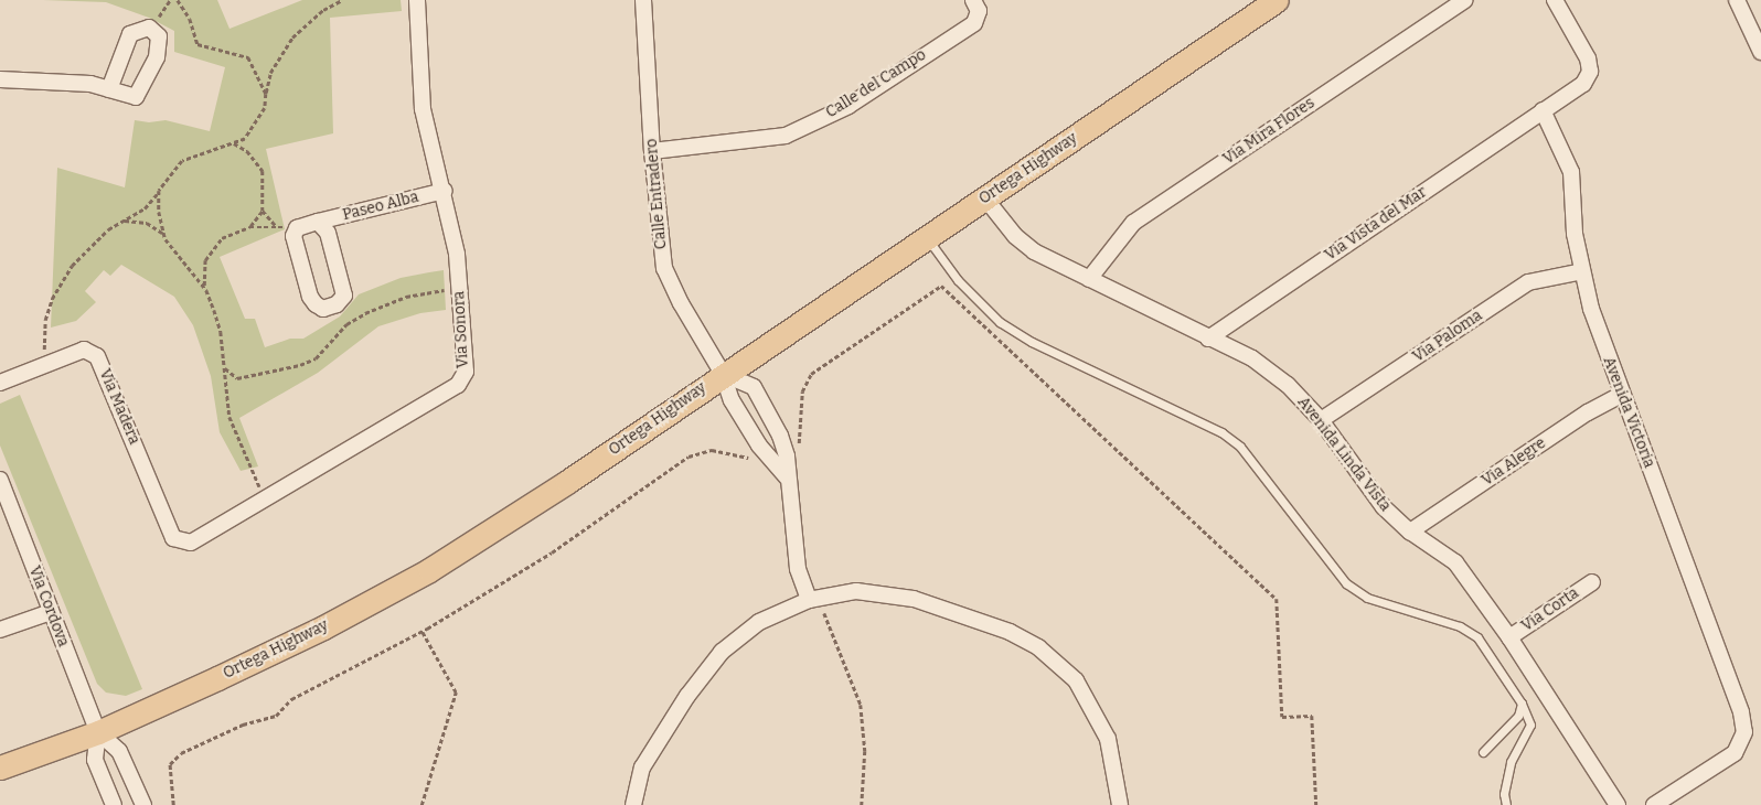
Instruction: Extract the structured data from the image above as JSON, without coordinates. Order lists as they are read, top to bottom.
{
  "streets": {
    "main road": ["Ortega Highway"],
    "street": [
      "Calle del Campo",
      "Via Mira Flores",
      "Calle Entradero",
      "Paseo Alba",
      "Via Vista del Mar",
      "Via Sonora",
      "Via Paloma",
      "Via Madera",
      "Avenida Victoria",
      "Avenida Linda Vista",
      "Via Alegre",
      "Via Cordova",
      "Via Corta"
    ]
  },
  "crossings": [
    ["Calle del Campo", "Calle Entradero"],
    ["Via Mira Flores", "Avenida Linda Vista"],
    ["Ortega Highway", "Calle Entradero"],
    ["Ortega Highway", "Avenida Linda Vista"],
    ["Ortega Highway", "Via Cordova"],
    ["Paseo Alba", "Via Sonora"],
    ["Via Vista del Mar", "Avenida Victoria"],
    ["Via Vista del Mar", "Avenida Linda Vista"],
    ["Via Sonora", "Via Madera"],
    ["Via Paloma", "Avenida Victoria"],
    ["Via Paloma", "Avenida Linda Vista"],
    ["Avenida Victoria", "Via Alegre"],
    ["Avenida Linda Vista", "Via Alegre"],
    ["Avenida Linda Vista", "Via Corta"]
  ]
}
